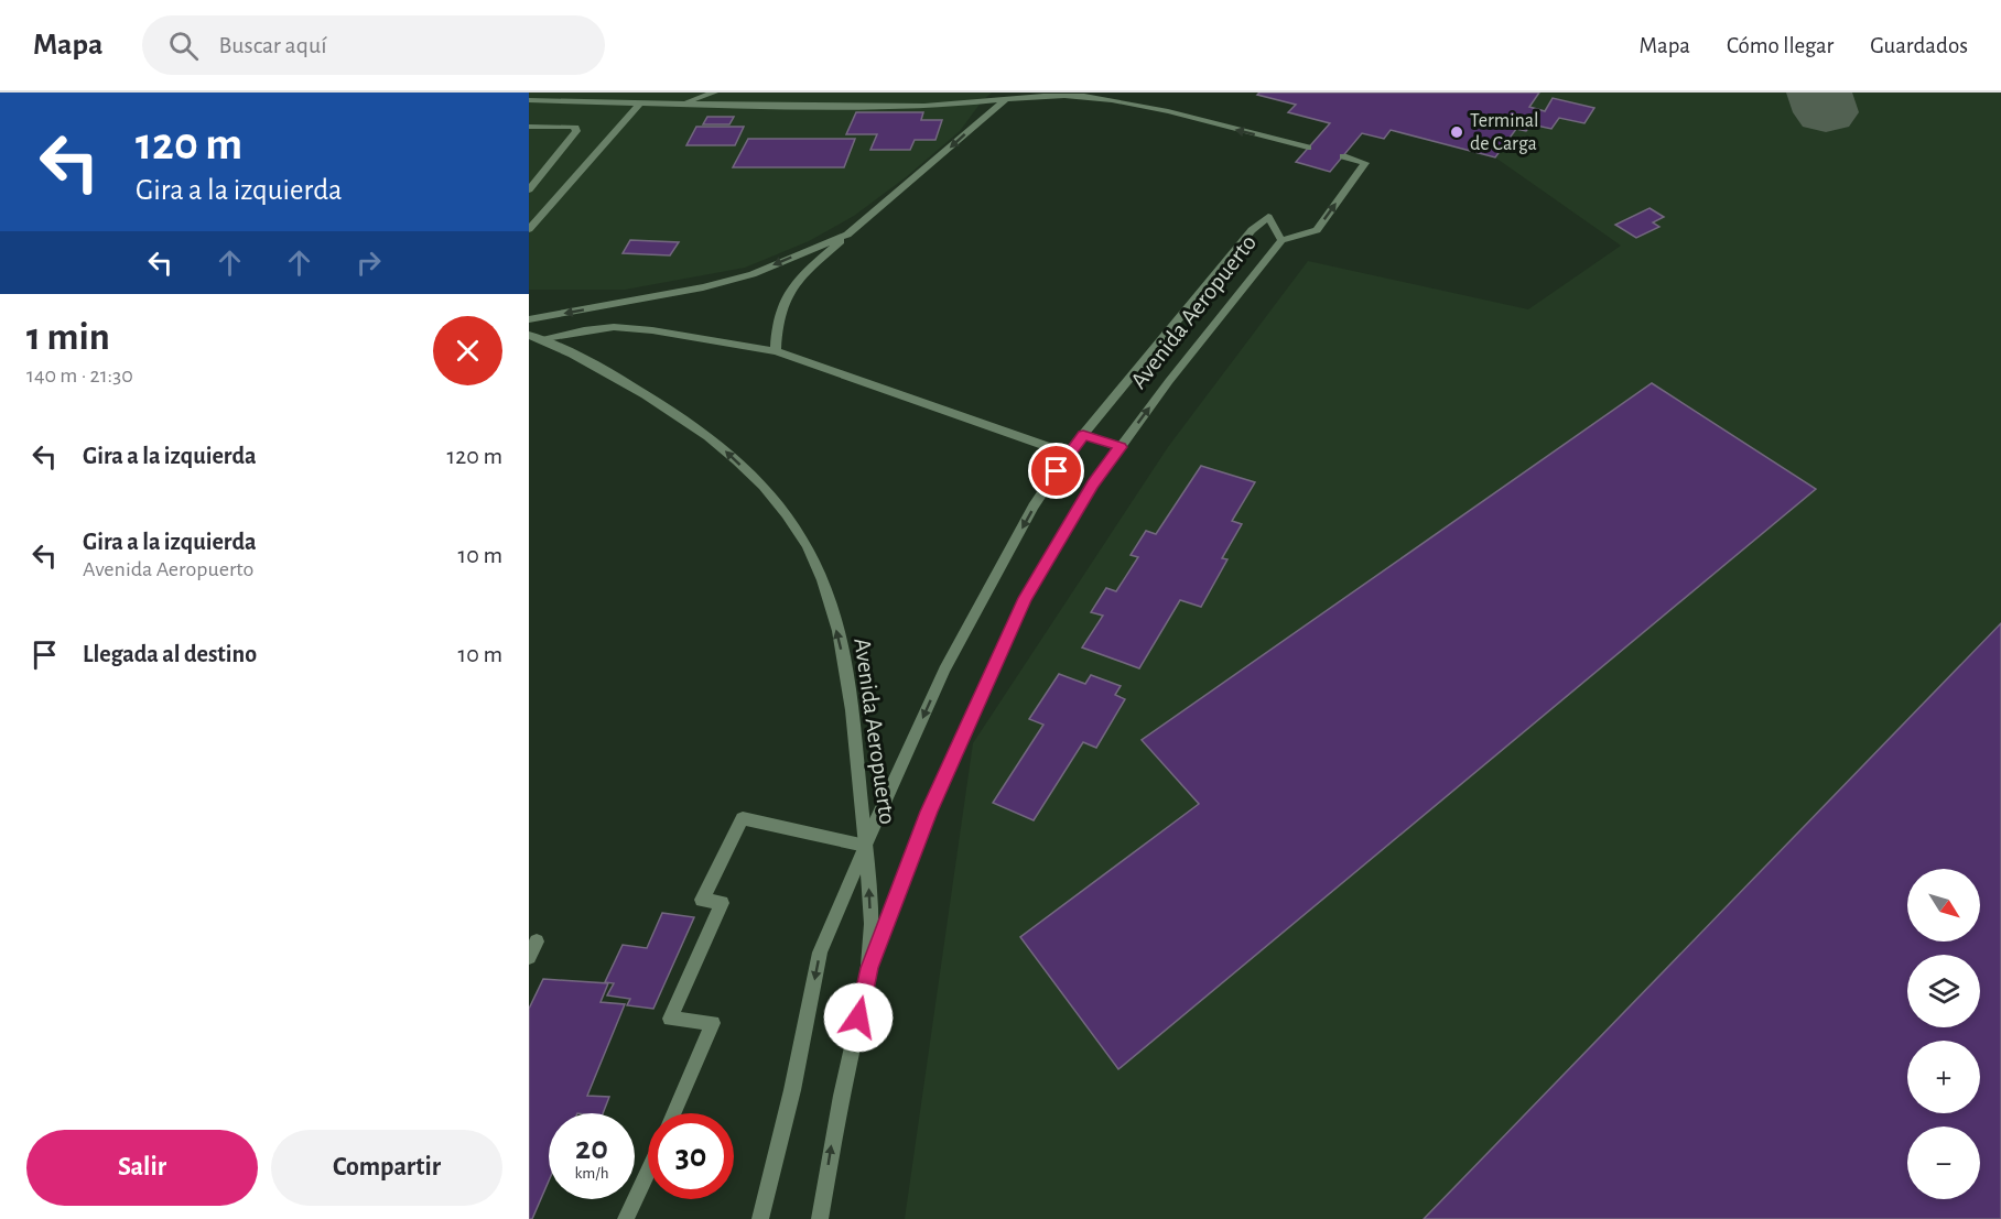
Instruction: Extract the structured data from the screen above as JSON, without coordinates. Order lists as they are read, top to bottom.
{
  "streets": {
    "street": ["Avenida Aeropuerto"]
  },
  "places": ["Terminal de Carga"],
  "north": "bottom right",
  "page": {
    "header": "Mapa",
    "search": "Buscar aquí",
    "nav": ["Mapa", "Cómo llegar", "Guardados"],
    "turn": ["120 m", "Gira a la izquierda"],
    "heading": ["1 min", "140 m · 21:30"],
    "list": [
      {
        "name": "Gira a la izquierda",
        "value": "120 m"
      },
      {
        "name": "Gira a la izquierda",
        "note": "Avenida Aeropuerto",
        "value": "10 m"
      },
      {
        "name": "Llegada al destino",
        "value": "10 m"
      }
    ],
    "map_buttons": ["+", "−"],
    "speed": "20 km/h",
    "limit": "30",
    "buttons": ["Salir", "Compartir"]
  }
}
